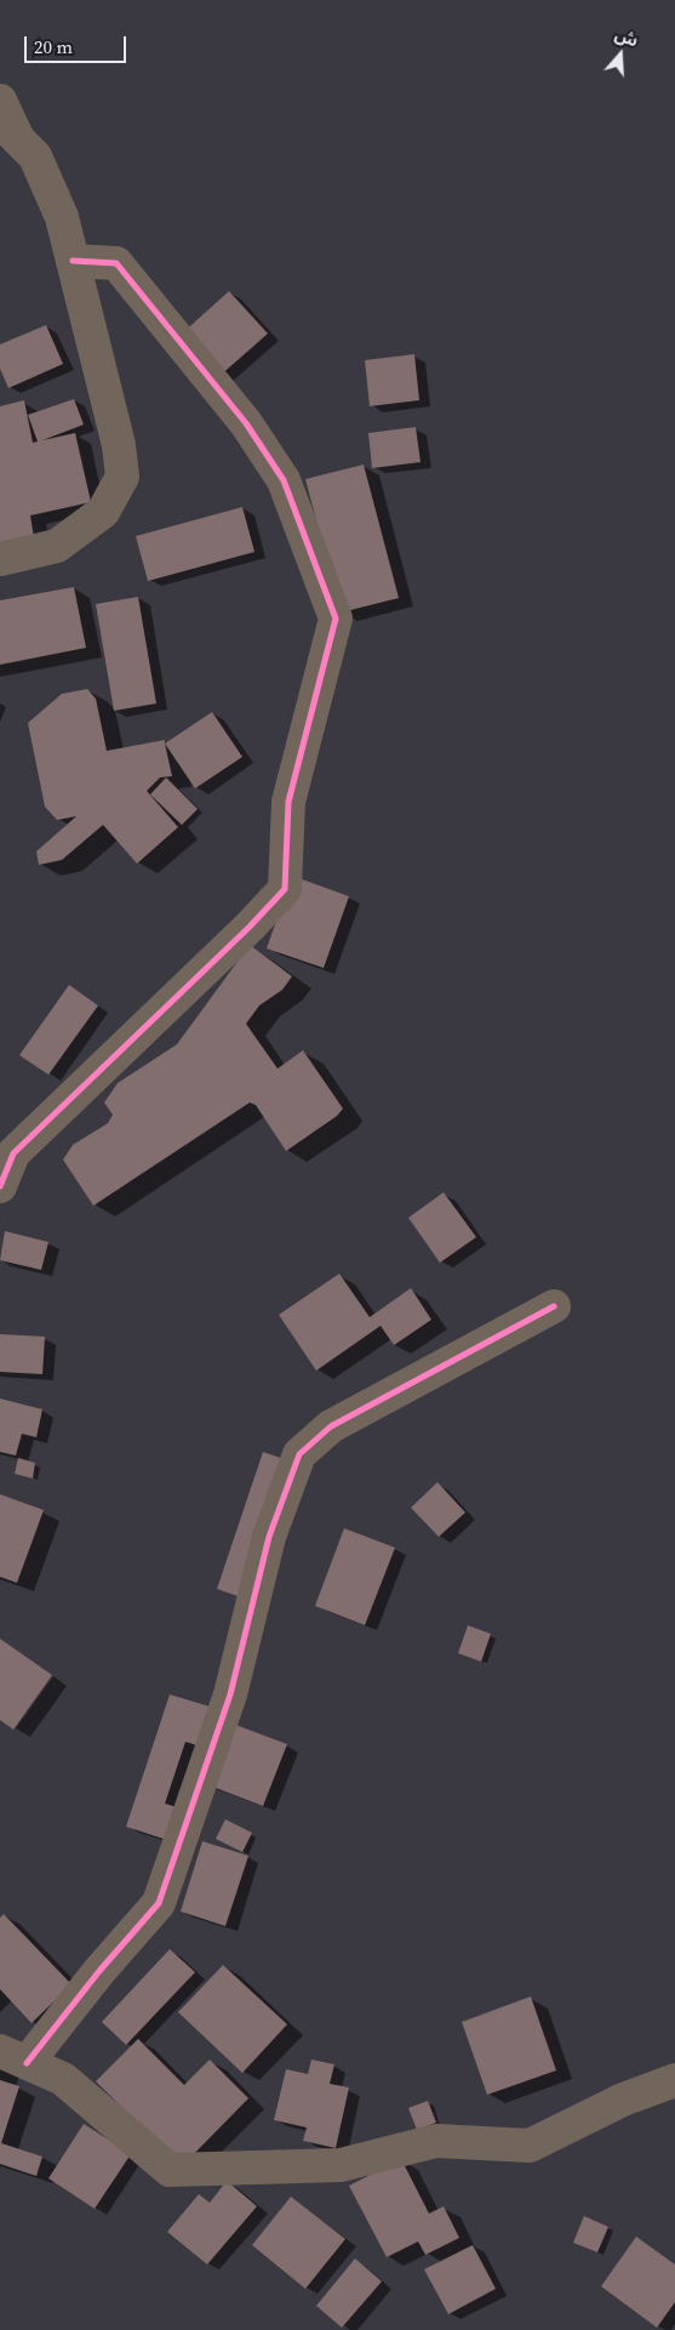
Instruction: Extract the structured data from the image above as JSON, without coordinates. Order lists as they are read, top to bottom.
{
  "scale_bar": "20 m",
  "north": "top"
}
